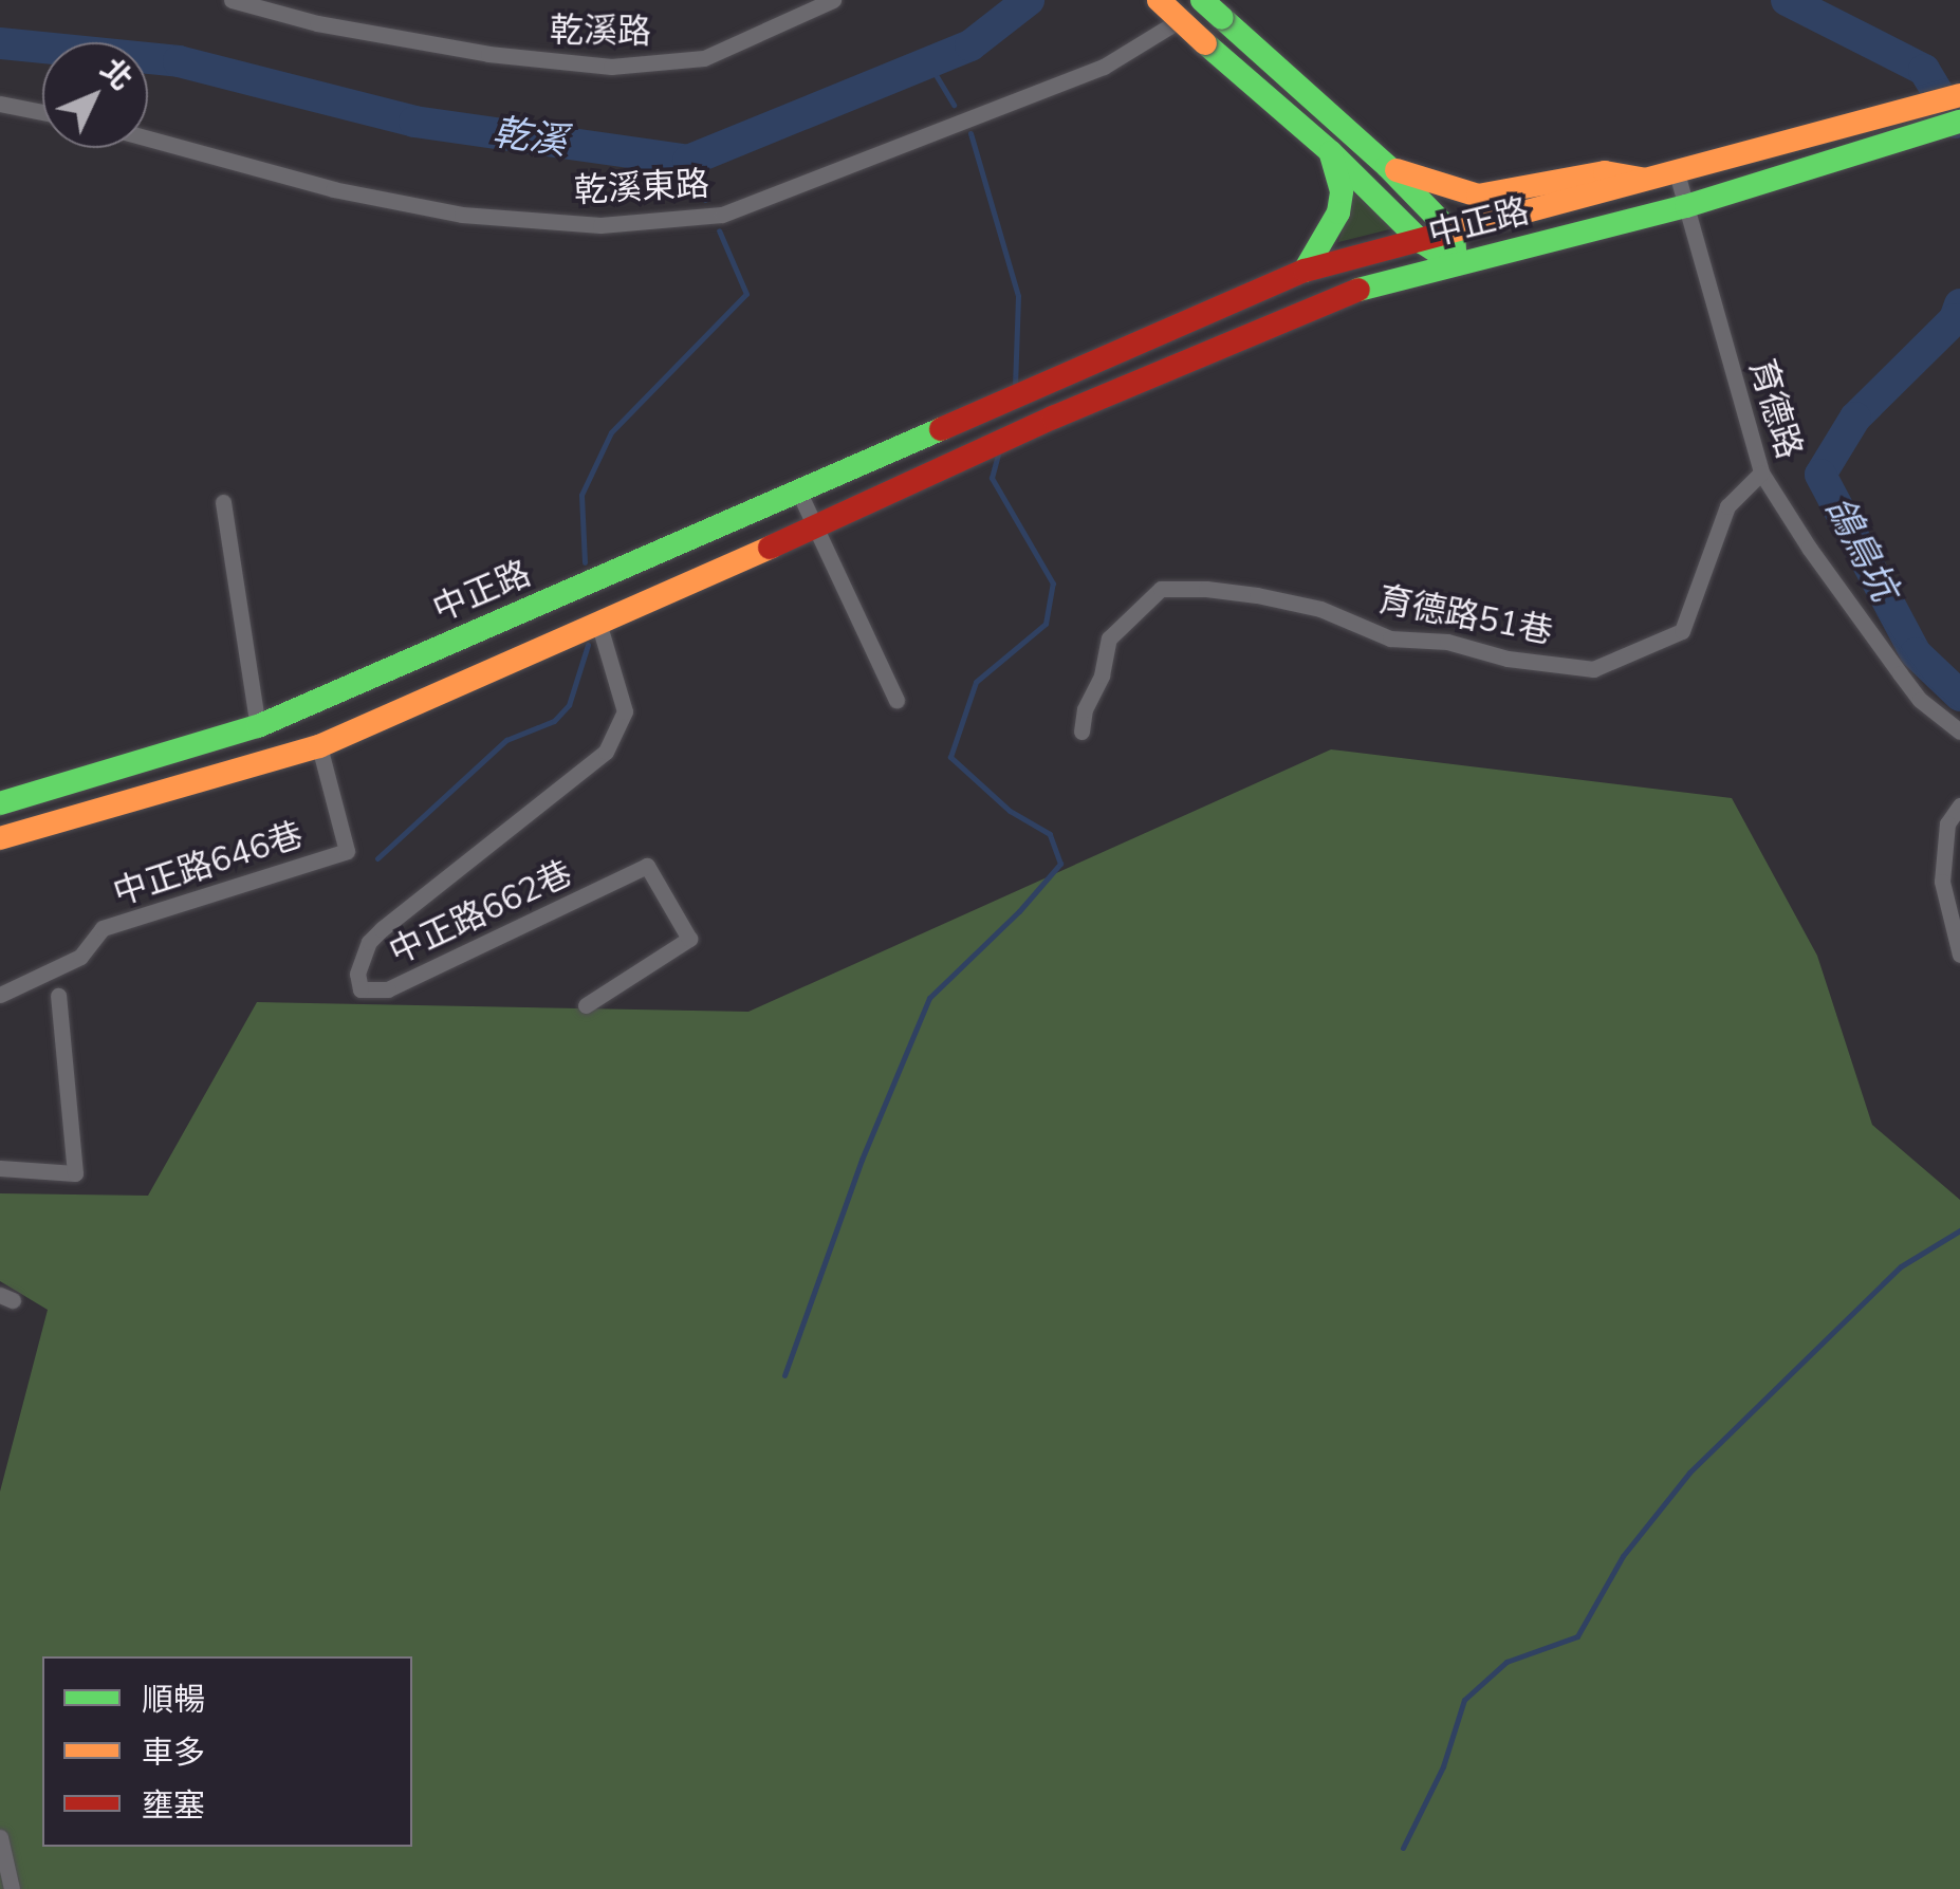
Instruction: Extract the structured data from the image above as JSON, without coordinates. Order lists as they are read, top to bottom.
{
  "streets": {
    "main road": ["中正路"],
    "street": [
      "乾溪路",
      "乾溪東路",
      "育德路",
      "育德路51巷",
      "中正路646巷",
      "中正路662巷"
    ]
  },
  "crossings": [
    ["中正路", "育德路"],
    ["育德路", "育德路51巷"]
  ],
  "water": ["乾溪", "鴿鳥坑"],
  "legend": ["順暢", "車多", "壅塞"],
  "north": "top right"
}
